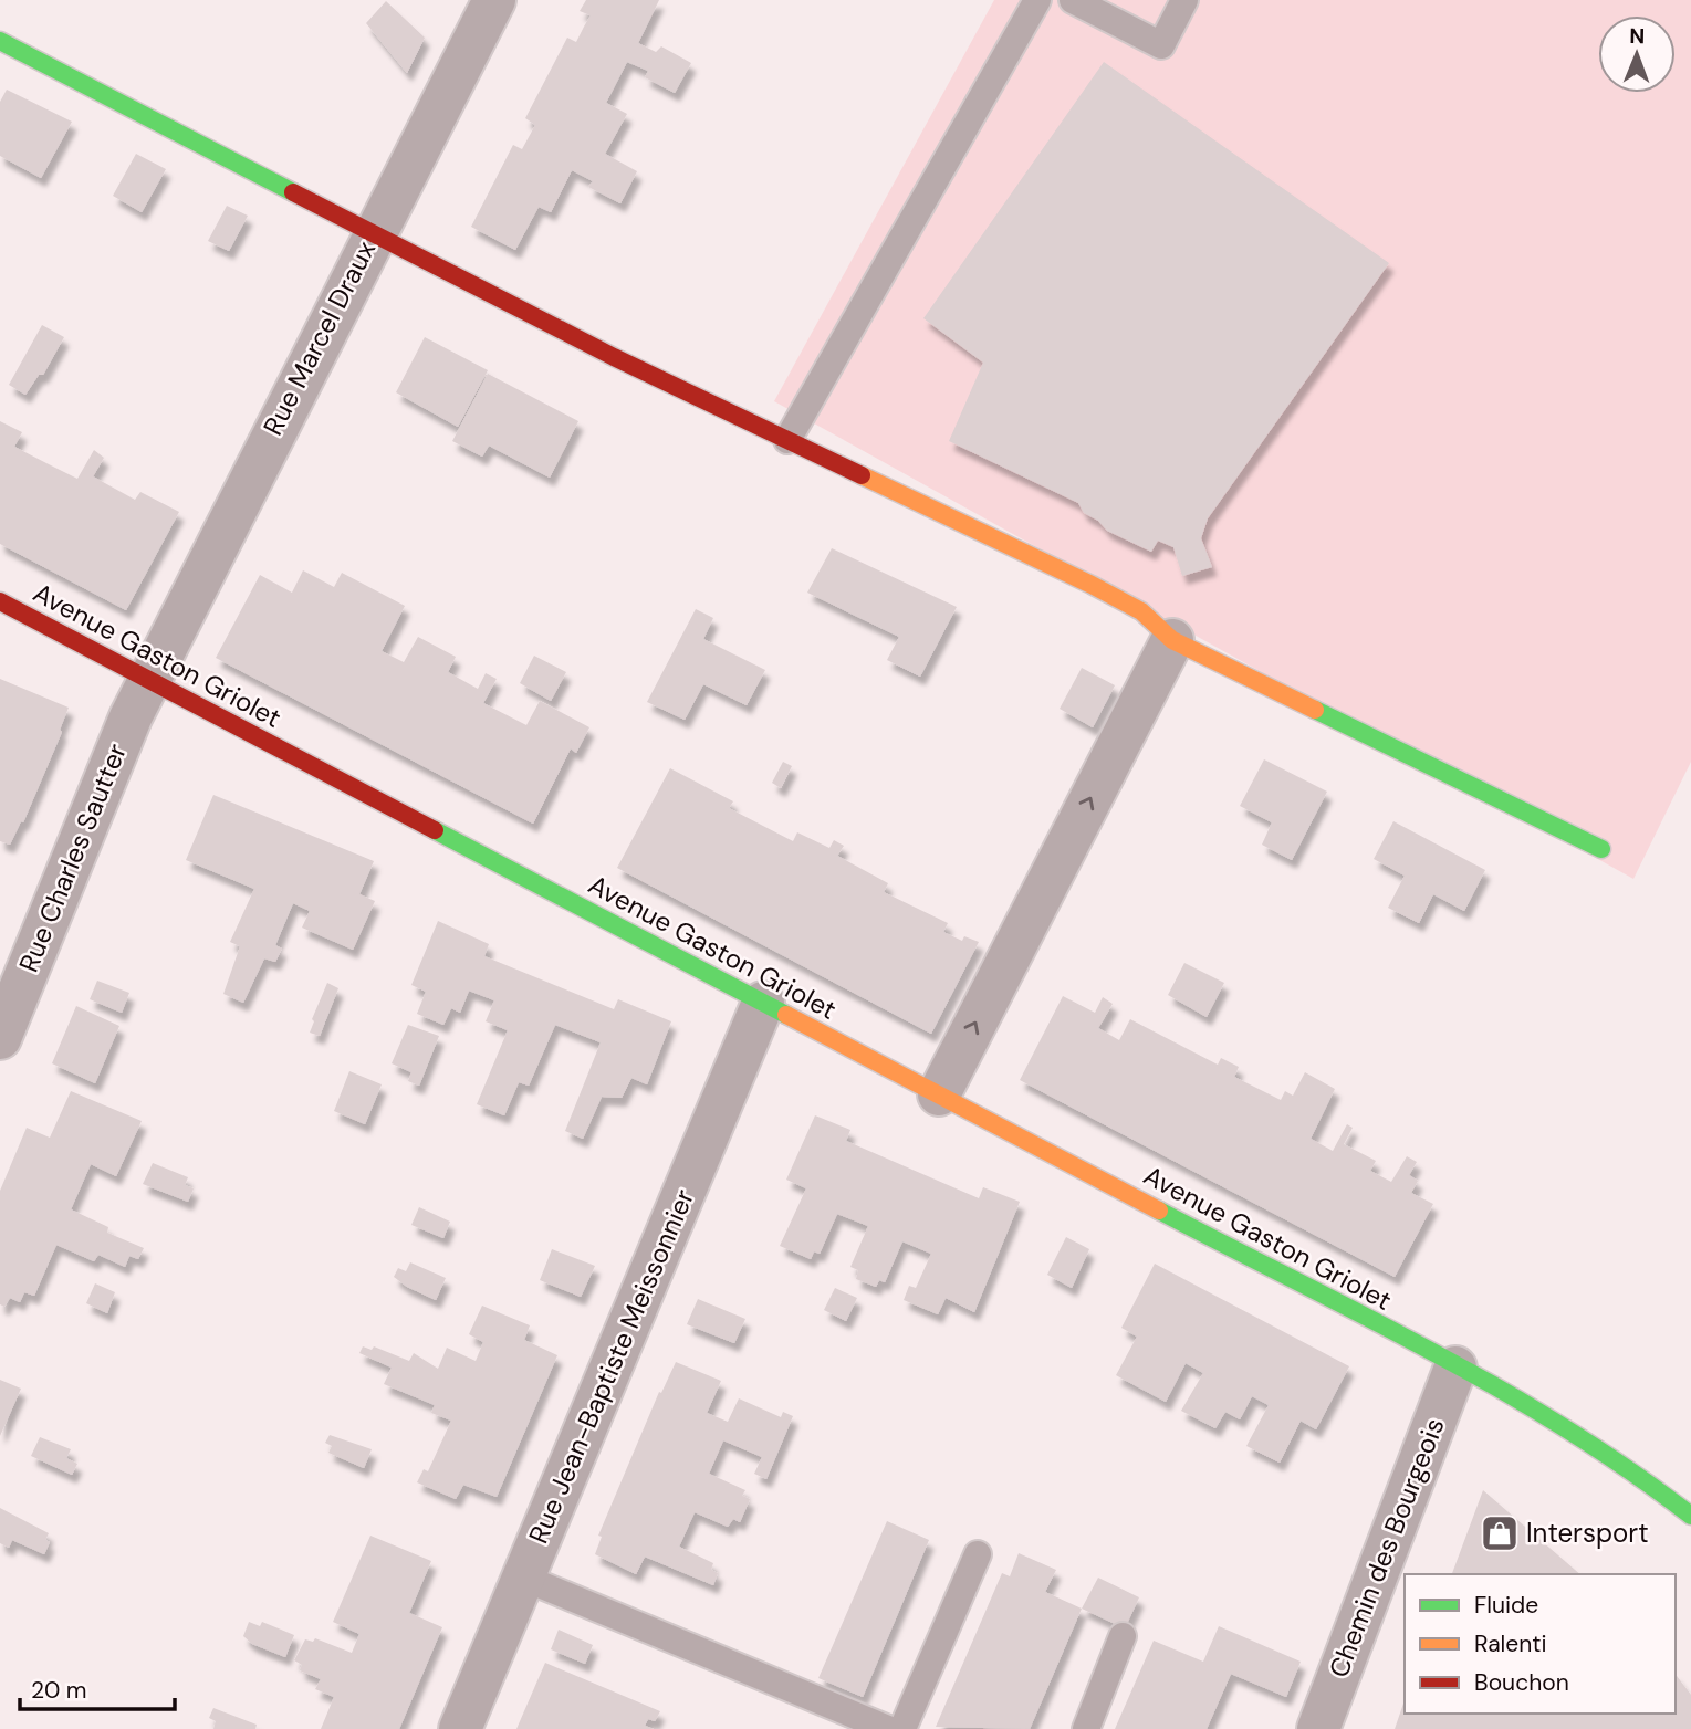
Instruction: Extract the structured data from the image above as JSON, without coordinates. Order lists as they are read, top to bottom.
{
  "streets": {
    "street": [
      "Rue Marcel Draux",
      "Avenue Gaston Griolet",
      "Rue Charles Sautter",
      "Rue Jean-Baptiste Meissonnier",
      "Chemin des Bourgeois"
    ]
  },
  "crossings": [
    ["Rue Marcel Draux", "Avenue Gaston Griolet"],
    ["Rue Marcel Draux", "Rue Charles Sautter"],
    ["Avenue Gaston Griolet", "Rue Charles Sautter"],
    ["Avenue Gaston Griolet", "Rue Jean-Baptiste Meissonnier"],
    ["Avenue Gaston Griolet", "Chemin des Bourgeois"]
  ],
  "places": {
    "shop": ["Intersport"]
  },
  "legend": ["Fluide", "Ralenti", "Bouchon"],
  "scale_bar": "20 m",
  "north": "top"
}
